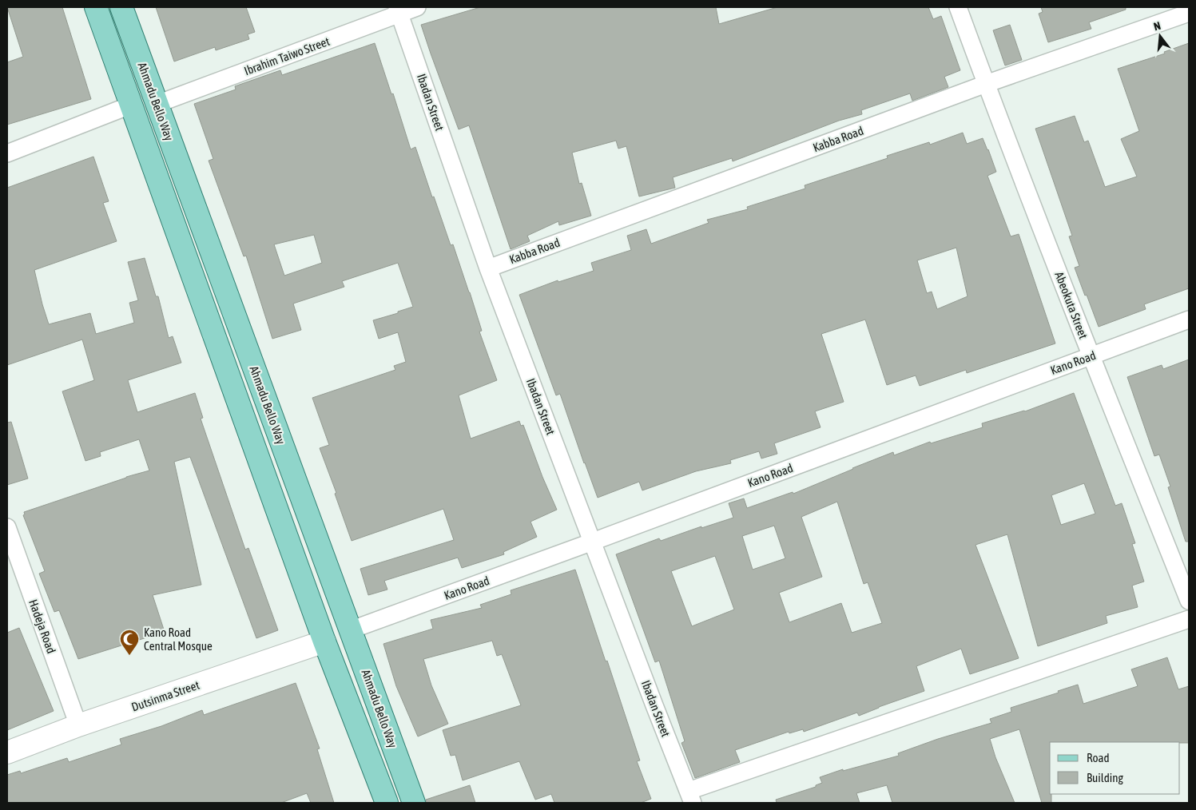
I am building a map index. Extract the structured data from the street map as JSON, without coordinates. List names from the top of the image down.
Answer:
{
  "streets": {
    "main road": ["Ahmadu Bello Way"],
    "street": [
      "Ibrahim Taiwo Street",
      "Ibadan Street",
      "Kabba Road",
      "Abeokuta Street",
      "Kano Road",
      "Hadeja Road",
      "Dutsinma Street"
    ]
  },
  "crossings": [
    ["Ibrahim Taiwo Street", "Ahmadu Bello Way"],
    ["Ibrahim Taiwo Street", "Ibadan Street"],
    ["Ahmadu Bello Way", "Kano Road"],
    ["Ahmadu Bello Way", "Dutsinma Street"],
    ["Ibadan Street", "Kabba Road"],
    ["Ibadan Street", "Kano Road"],
    ["Kabba Road", "Abeokuta Street"],
    ["Abeokuta Street", "Kano Road"],
    ["Hadeja Road", "Dutsinma Street"]
  ],
  "places": {
    "mosque": ["Kano Road Central Mosque"]
  },
  "legend": ["Road", "Building"],
  "north": "top"
}
